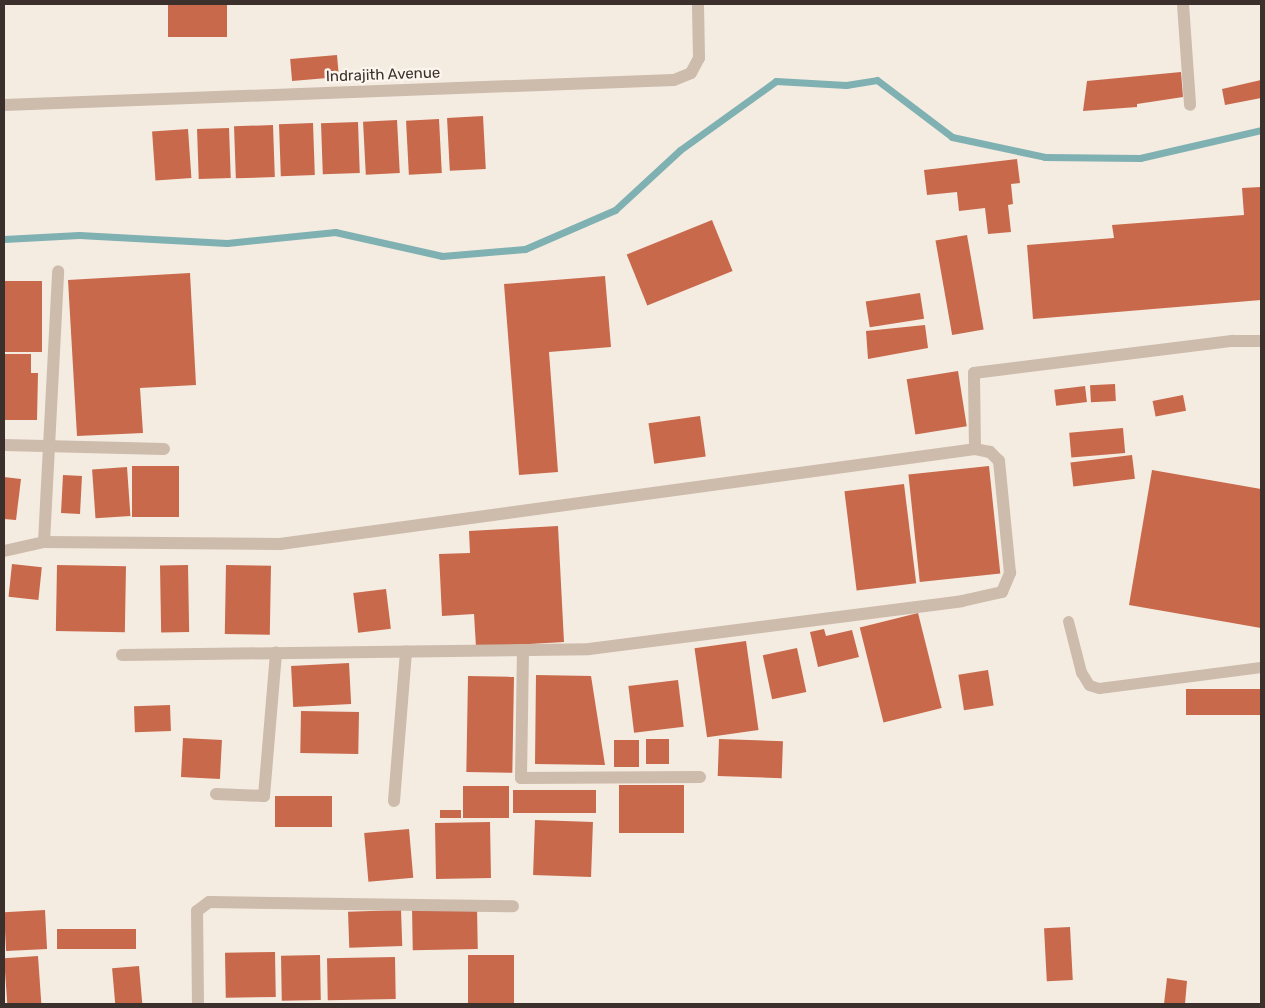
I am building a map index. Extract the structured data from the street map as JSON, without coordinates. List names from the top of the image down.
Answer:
{
  "streets": {
    "street": ["Indrajith Avenue"]
  }
}
